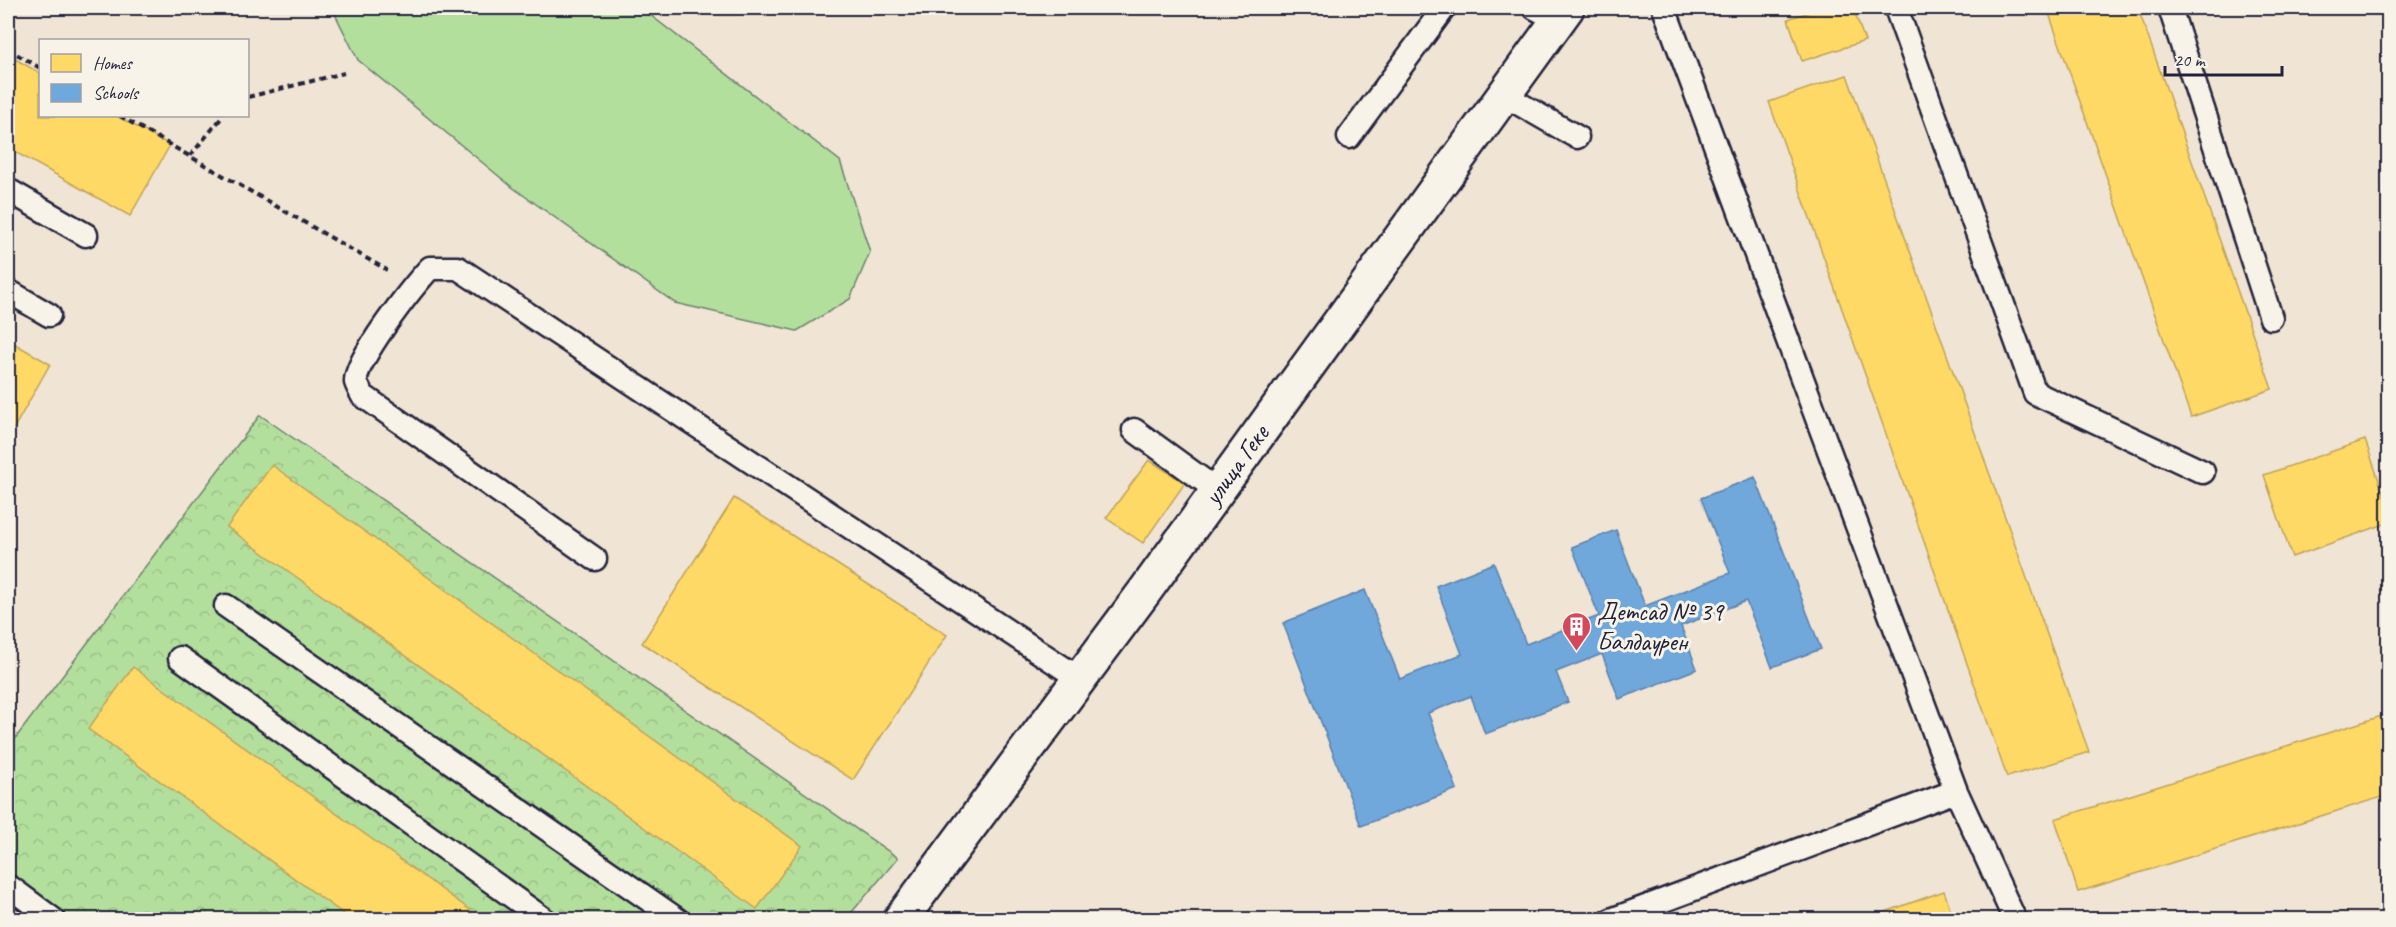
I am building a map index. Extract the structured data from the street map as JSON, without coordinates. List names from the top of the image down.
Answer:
{
  "streets": {
    "street": ["улица Геке"]
  },
  "places": {
    "building": ["Детсад № 39 Балдаурен"]
  },
  "legend": ["Homes", "Schools"],
  "scale_bar": "20 m"
}
